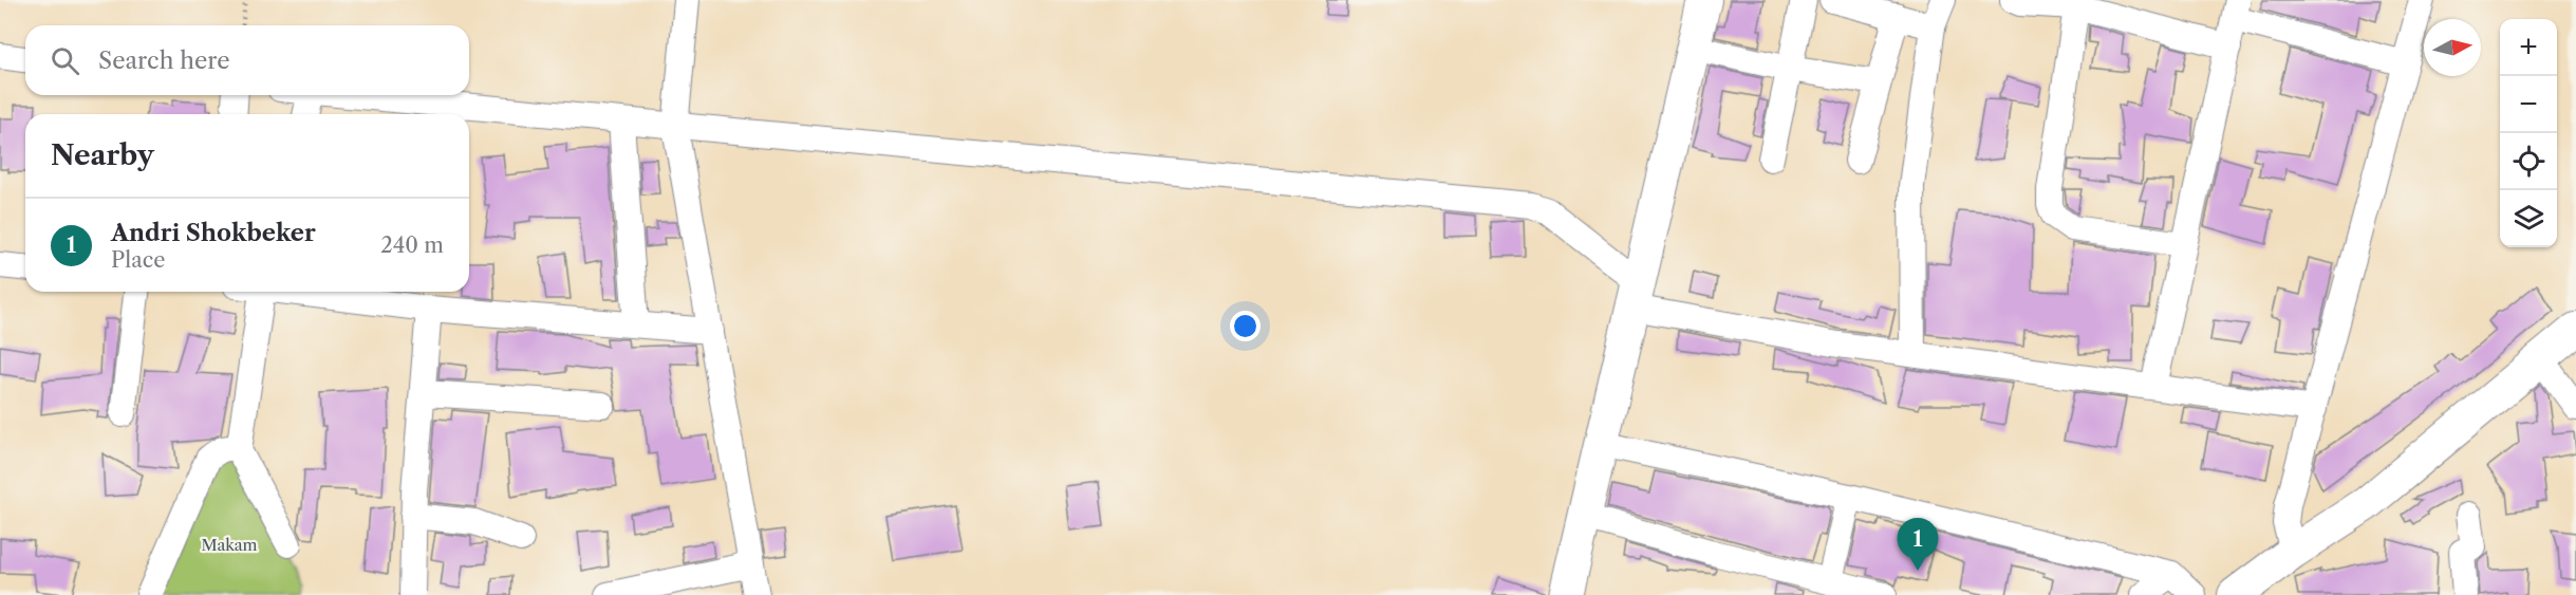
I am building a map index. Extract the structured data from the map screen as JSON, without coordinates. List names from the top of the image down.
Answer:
{
  "parks": ["Makam"],
  "north": "right",
  "page": {
    "map_buttons": ["+", "−"],
    "search": "Search here",
    "heading": "Nearby",
    "list": [
      {
        "mark": "1",
        "name": "Andri Shokbeker",
        "note": "Place",
        "value": "240 m"
      }
    ],
    "pins": "1"
  }
}
